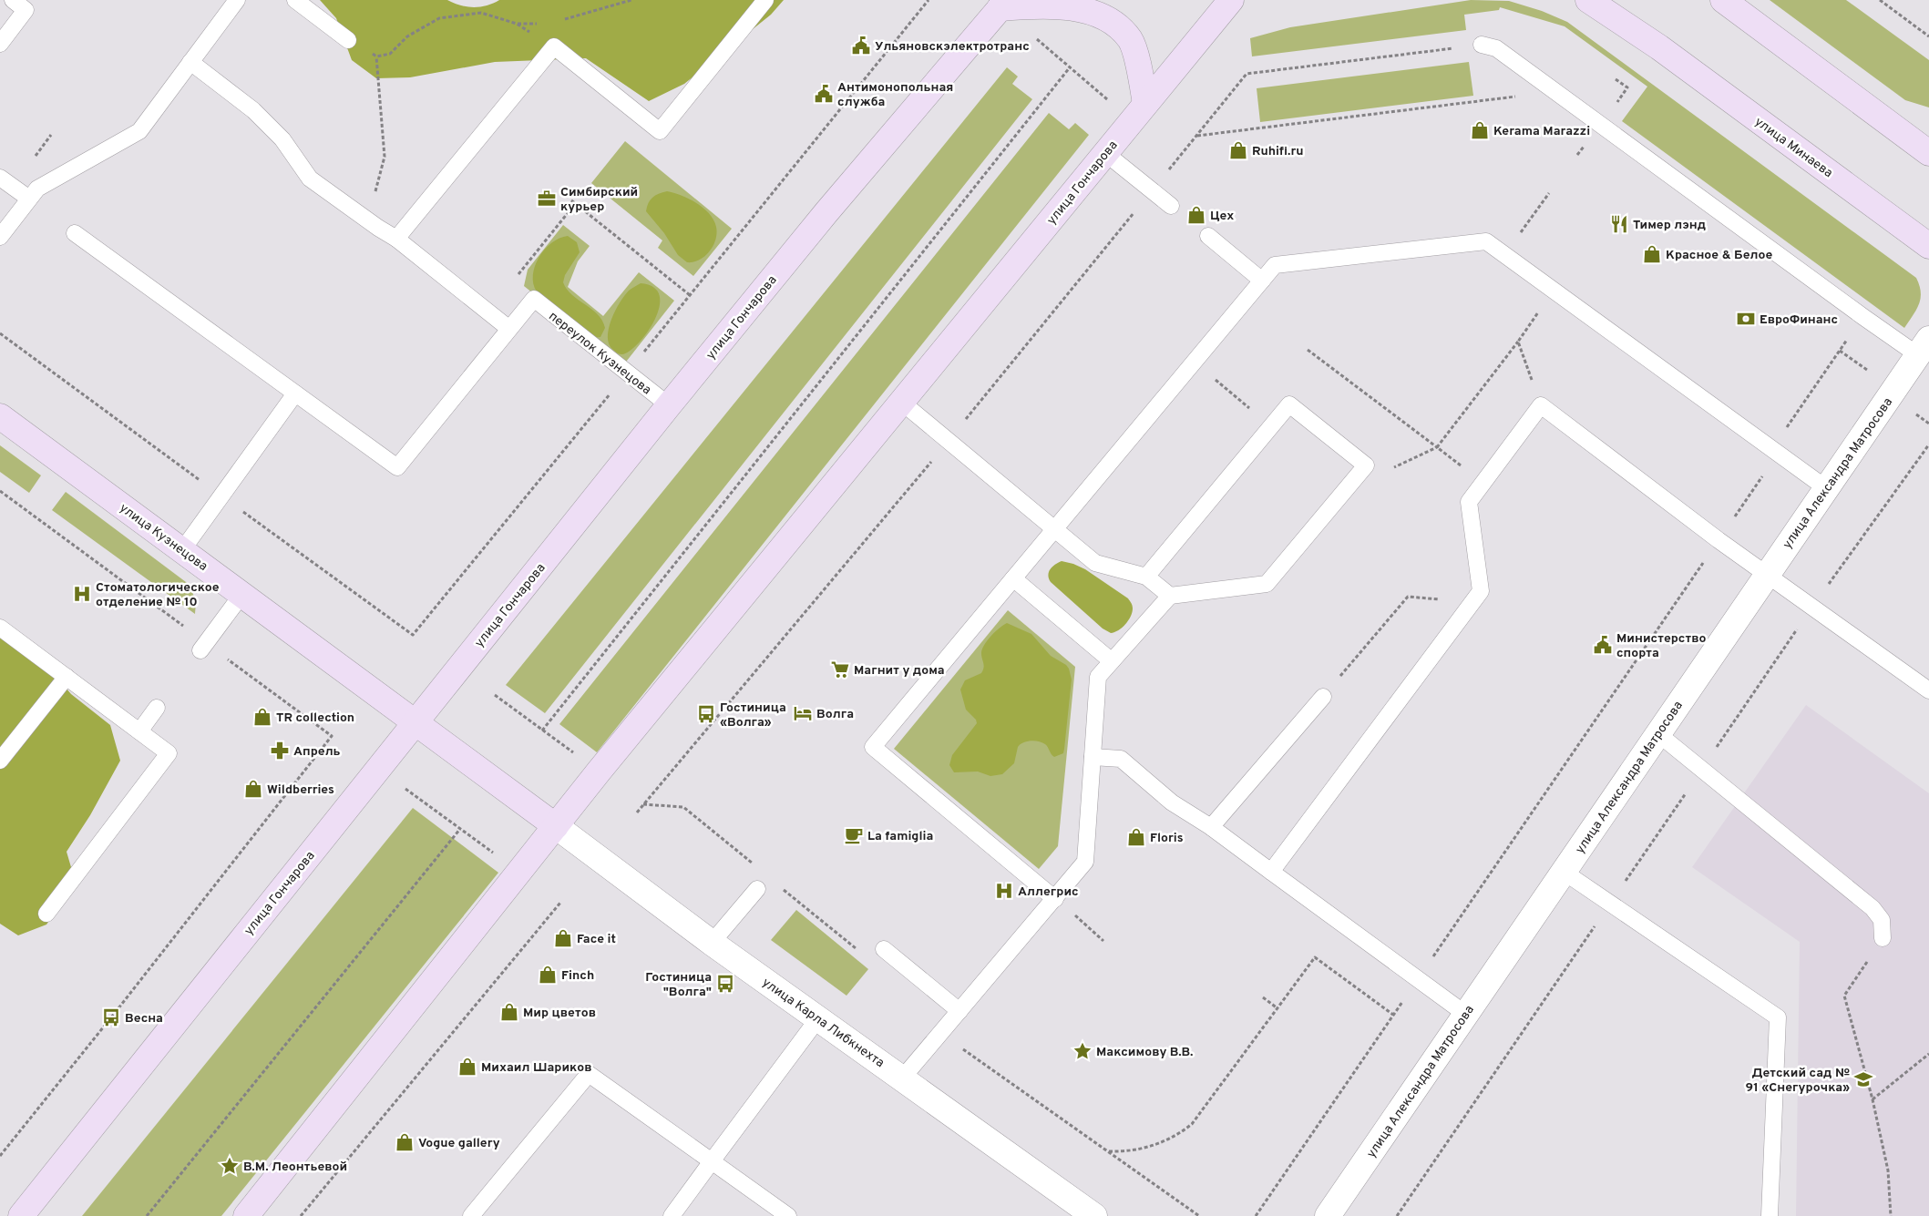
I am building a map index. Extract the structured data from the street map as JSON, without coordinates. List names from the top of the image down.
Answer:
{
  "streets": {
    "main road": ["улица Минаева", "улица Гончарова", "улица Кузнецова"],
    "street": ["улица Александра Матросова", "улица Карла Либкнехта"],
    "lane": ["переулок Кузнецова"]
  },
  "crossings": [
    ["улица Гончарова", "переулок Кузнецова"],
    ["улица Гончарова", "улица Кузнецова"],
    ["улица Гончарова", "улица Карла Либкнехта"],
    ["улица Кузнецова", "улица Карла Либкнехта"]
  ],
  "places": {
    "public building": ["Ульяновскэлектротранс", "Антимонопольная служба", "Министерство спорта"],
    "shop": [
      "Kerama Marazzi",
      "Ruhifi.ru",
      "Цех",
      "Красное & Белое",
      "TR collection",
      "Wildberries",
      "Floris",
      "Face it",
      "Finch",
      "Мир цветов",
      "Михаил Шариков",
      "Vogue gallery"
    ],
    "office": ["Симбирский курьер"],
    "restaurant": ["Тимер лэнд"],
    "bank": ["ЕвроФинанс"],
    "hospital": ["Стоматологическое отделение № 10", "Аллегрис"],
    "supermarket": ["Магнит у дома"],
    "hotel": ["Волга"],
    "bus stop": ["Гостиница «Волга»", "Гостиница \"Волга\"", "Весна"],
    "pharmacy": ["Апрель"],
    "cafe": ["La famiglia"],
    "place": ["Максимову В.В.", "В.М. Леонтьевой"],
    "school or university": ["Детский сад № 91 «Снегурочка»"]
  }
}
